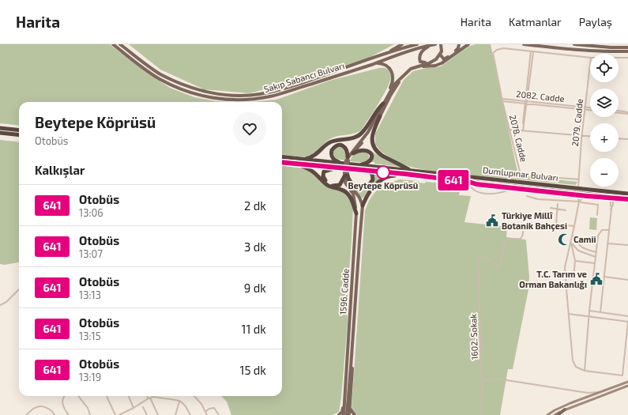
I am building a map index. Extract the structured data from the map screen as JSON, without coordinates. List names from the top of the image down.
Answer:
{
  "streets": {
    "highway": ["Dumlupınar Bulvarı"],
    "main road": ["Sakıp Sabancı Bulvarı", "1596. Cadde"],
    "street": [
      "2082. Cadde",
      "2079. Cadde",
      "2078. Cadde",
      "1602. Sokak"
    ]
  },
  "crossings": [
    ["2082. Cadde", "2079. Cadde"],
    ["2082. Cadde", "2078. Cadde"],
    ["2079. Cadde", "2078. Cadde"],
    ["2079. Cadde", "Dumlupınar Bulvarı"]
  ],
  "places": {
    "other": ["Beytepe Köprüsü"],
    "public building": ["Türkiye Millî Botanik Bahçesi", "T.C. Tarım ve Orman Bakanlığı"],
    "mosque": ["Camii"]
  },
  "lines": ["bus line 641"],
  "page": {
    "header": "Harita",
    "nav": ["Harita", "Katmanlar", "Paylaş"],
    "on_map": "641",
    "map_buttons": ["+", "−"],
    "heading": [
      ["Beytepe Köprüsü", "Otobüs"],
      "Kalkışlar"
    ],
    "list": [
      {
        "mark": "641",
        "name": "Otobüs",
        "note": "13:06",
        "value": "2 dk"
      },
      {
        "mark": "641",
        "name": "Otobüs",
        "note": "13:07",
        "value": "3 dk"
      },
      {
        "mark": "641",
        "name": "Otobüs",
        "note": "13:13",
        "value": "9 dk"
      },
      {
        "mark": "641",
        "name": "Otobüs",
        "note": "13:15",
        "value": "11 dk"
      },
      {
        "mark": "641",
        "name": "Otobüs",
        "note": "13:19",
        "value": "15 dk"
      }
    ]
  }
}
